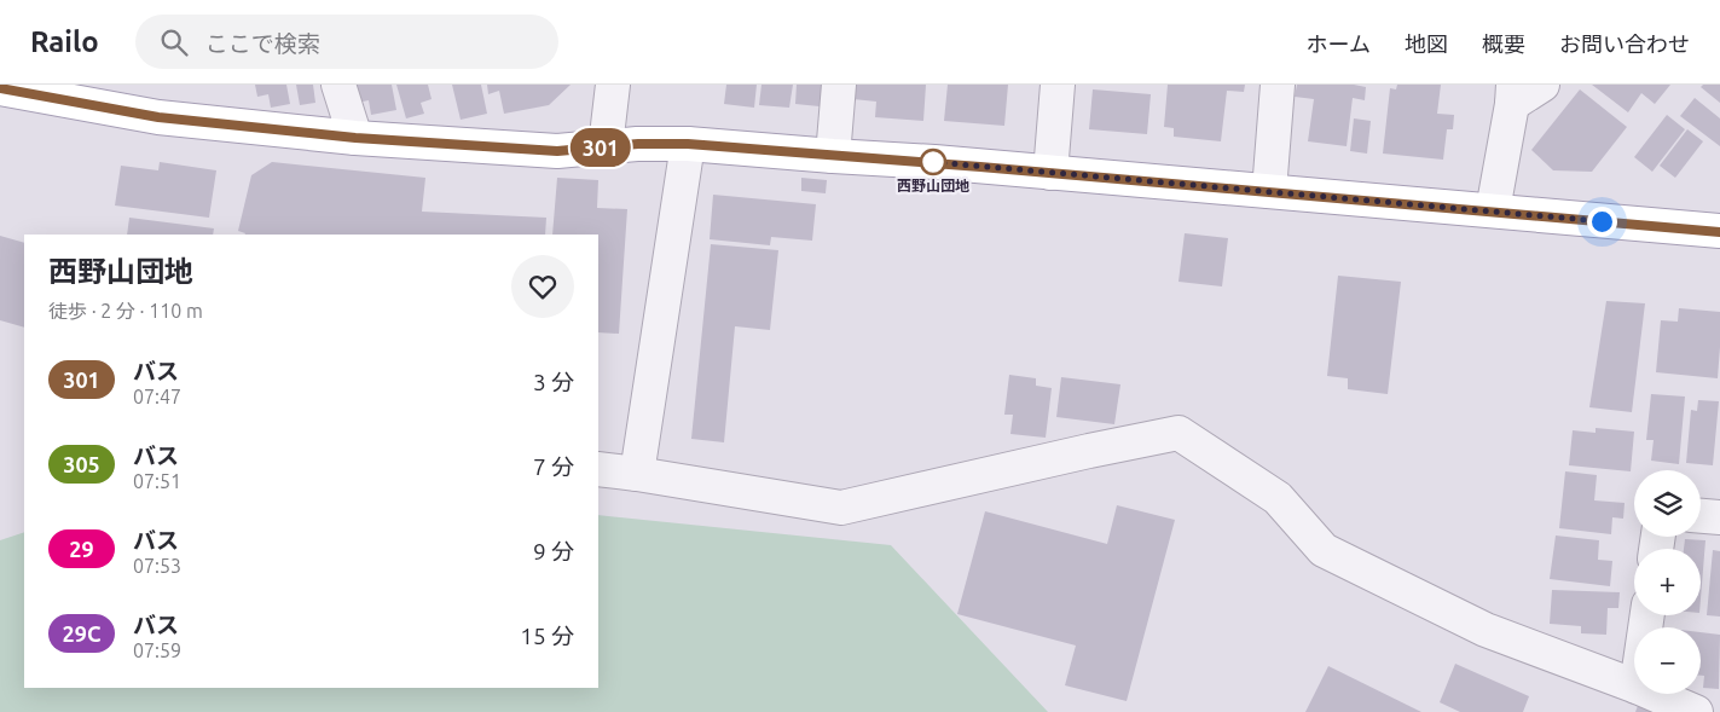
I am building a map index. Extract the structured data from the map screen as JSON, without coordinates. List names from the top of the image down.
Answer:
{
  "places": ["西野山団地"],
  "lines": ["bus line 301"],
  "page": {
    "header": "Railo",
    "search": "ここで検索",
    "nav": [
      "ホーム",
      "地図",
      "概要",
      "お問い合わせ"
    ],
    "on_map": "301",
    "heading": ["西野山団地", "徒歩 · 2 分 · 110 m"],
    "list": [
      {
        "mark": "301",
        "name": "バス",
        "note": "07:47",
        "value": "3 分"
      },
      {
        "mark": "305",
        "name": "バス",
        "note": "07:51",
        "value": "7 分"
      },
      {
        "mark": "29",
        "name": "バス",
        "note": "07:53",
        "value": "9 分"
      },
      {
        "mark": "29C",
        "name": "バス",
        "note": "07:59",
        "value": "15 分"
      }
    ],
    "map_buttons": ["+", "−"]
  }
}
